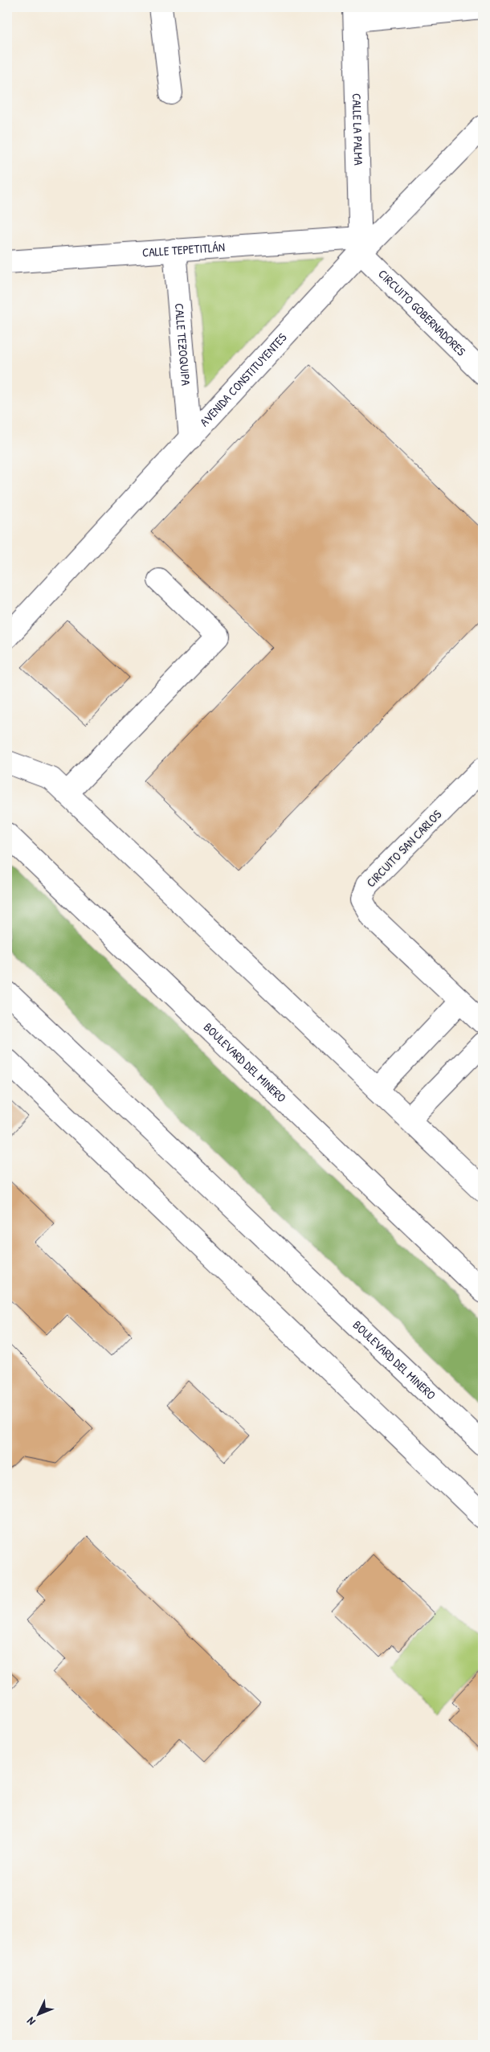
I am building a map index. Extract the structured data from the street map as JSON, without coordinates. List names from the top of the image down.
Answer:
{
  "streets": {
    "street": [
      "CALLE LA PALMA",
      "CALLE TEPETITLÁN",
      "CIRCUITO GOBERNADORES",
      "CALLE TEZOQUIPA",
      "AVENIDA CONSTITUYENTES",
      "CIRCUITO SAN CARLOS",
      "BOULEVARD DEL MINERO"
    ]
  },
  "crossings": [
    ["CALLE LA PALMA", "CALLE TEPETITLÁN"],
    ["CALLE LA PALMA", "CIRCUITO GOBERNADORES"],
    ["CALLE LA PALMA", "AVENIDA CONSTITUYENTES"],
    ["CALLE TEPETITLÁN", "CIRCUITO GOBERNADORES"],
    ["CALLE TEPETITLÁN", "CALLE TEZOQUIPA"],
    ["CALLE TEPETITLÁN", "AVENIDA CONSTITUYENTES"],
    ["CIRCUITO GOBERNADORES", "AVENIDA CONSTITUYENTES"],
    ["CALLE TEZOQUIPA", "AVENIDA CONSTITUYENTES"]
  ],
  "north": "bottom left"
}
